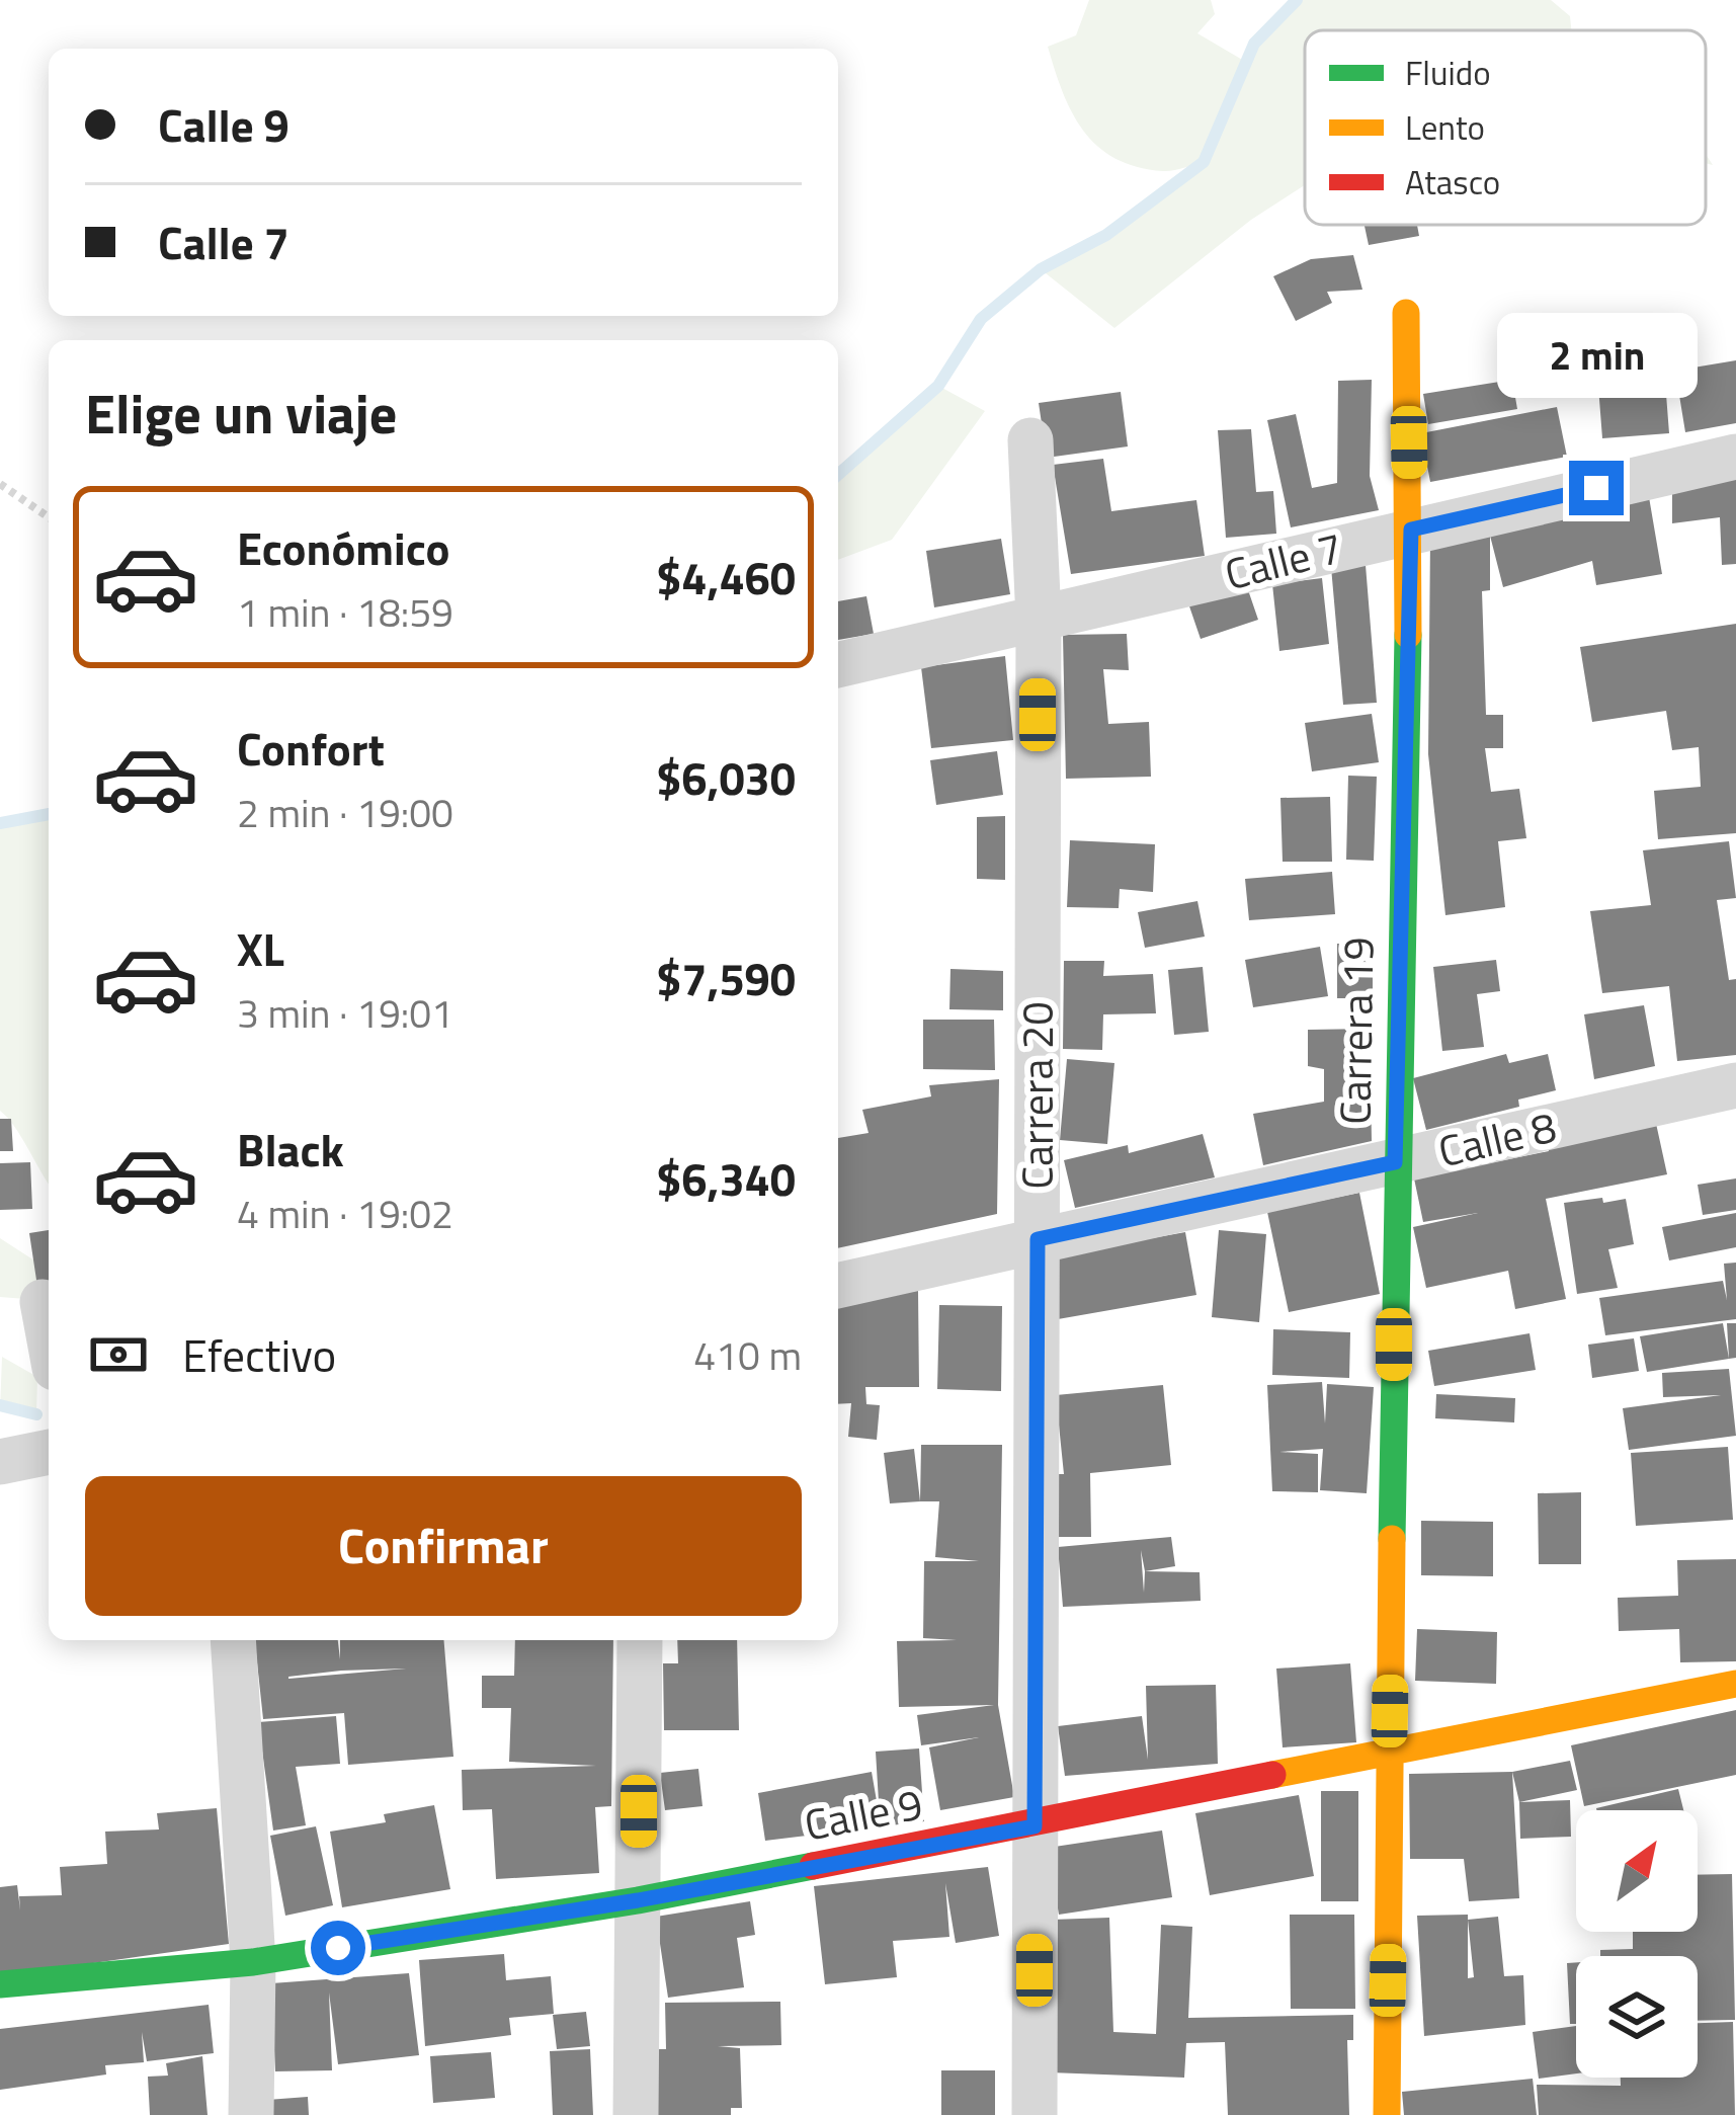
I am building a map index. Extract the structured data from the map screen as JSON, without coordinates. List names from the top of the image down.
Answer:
{
  "streets": {
    "street": [
      "Calle 7",
      "Carrera 19",
      "Carrera 20",
      "Calle 8",
      "Calle 9"
    ]
  },
  "crossings": [
    ["Calle 7", "Carrera 19"],
    ["Calle 7", "Carrera 20"],
    ["Carrera 19", "Calle 8"],
    ["Carrera 19", "Calle 9"],
    ["Carrera 20", "Calle 8"],
    ["Carrera 20", "Calle 9"]
  ],
  "legend": ["Fluido", "Lento", "Atasco"],
  "north": "top right",
  "page": {
    "banner": ["Calle 9", "Calle 7"],
    "bubble": "2 min",
    "heading": "Elige un viaje",
    "list": [
      {
        "name": "Económico",
        "note": "1 min · 18:59",
        "value": "$4,460"
      },
      {
        "name": "Confort",
        "note": "2 min · 19:00",
        "value": "$6,030"
      },
      {
        "name": "XL",
        "note": "3 min · 19:01",
        "value": "$7,590"
      },
      {
        "name": "Black",
        "note": "4 min · 19:02",
        "value": "$6,340"
      }
    ],
    "pay": ["Efectivo", "410 m"],
    "buttons": "Confirmar"
  }
}
